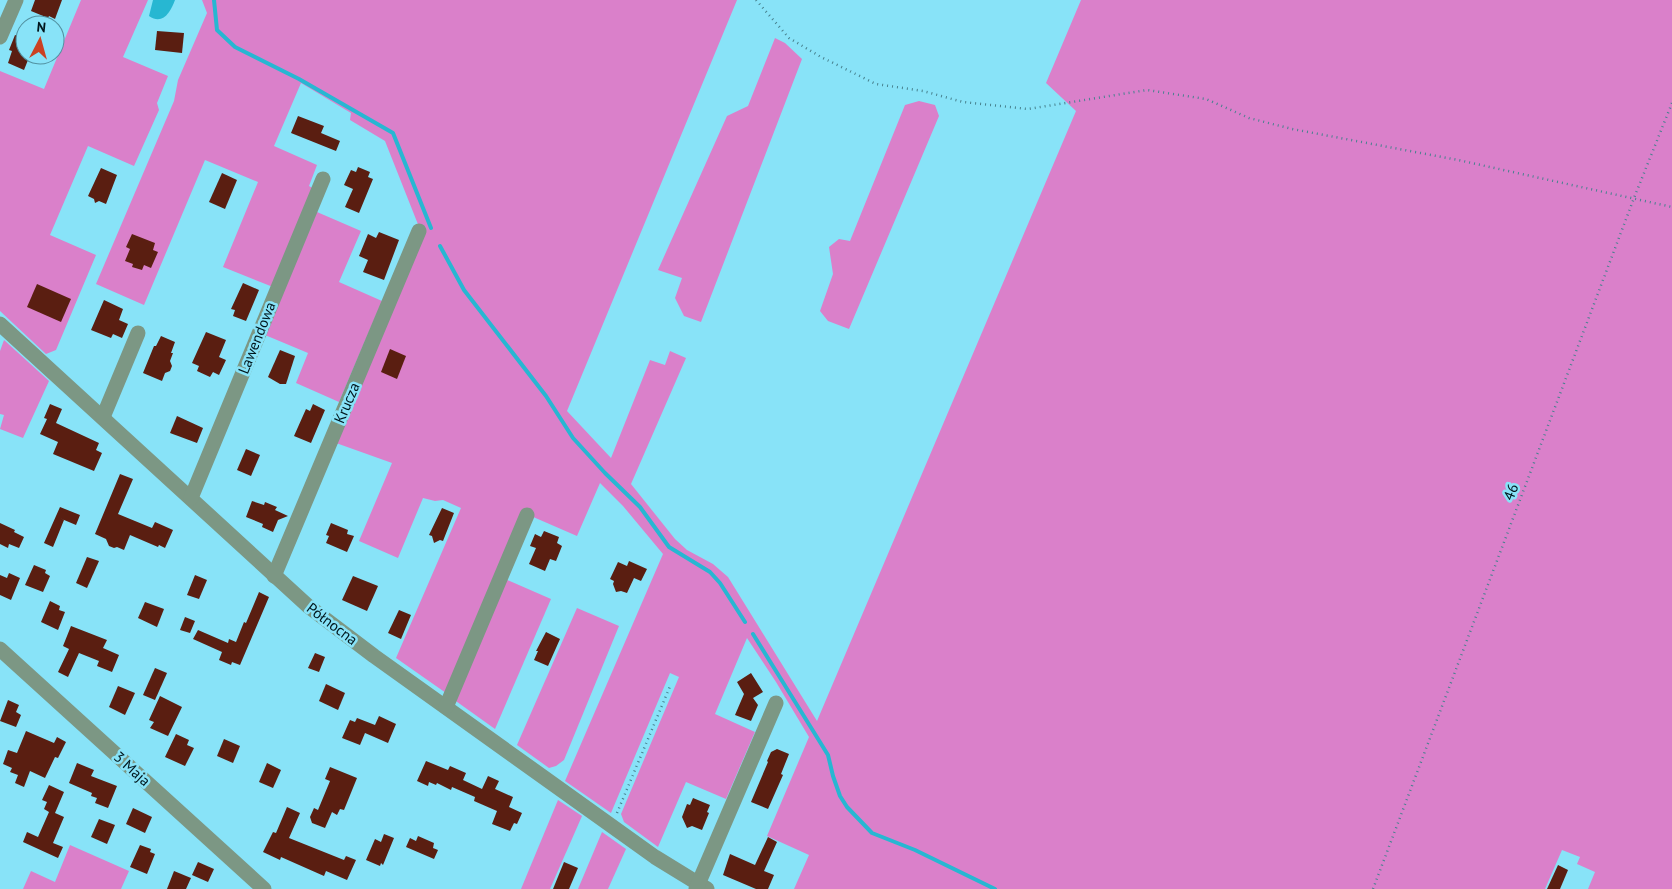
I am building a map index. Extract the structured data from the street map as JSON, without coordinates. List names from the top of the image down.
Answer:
{
  "streets": {
    "street": [
      "Lawendowa",
      "Krucza",
      "Północna",
      "3 Maja"
    ],
    "path": ["46"]
  },
  "crossings": [
    ["Lawendowa", "Północna"],
    ["Krucza", "Północna"]
  ],
  "north": "top"
}
